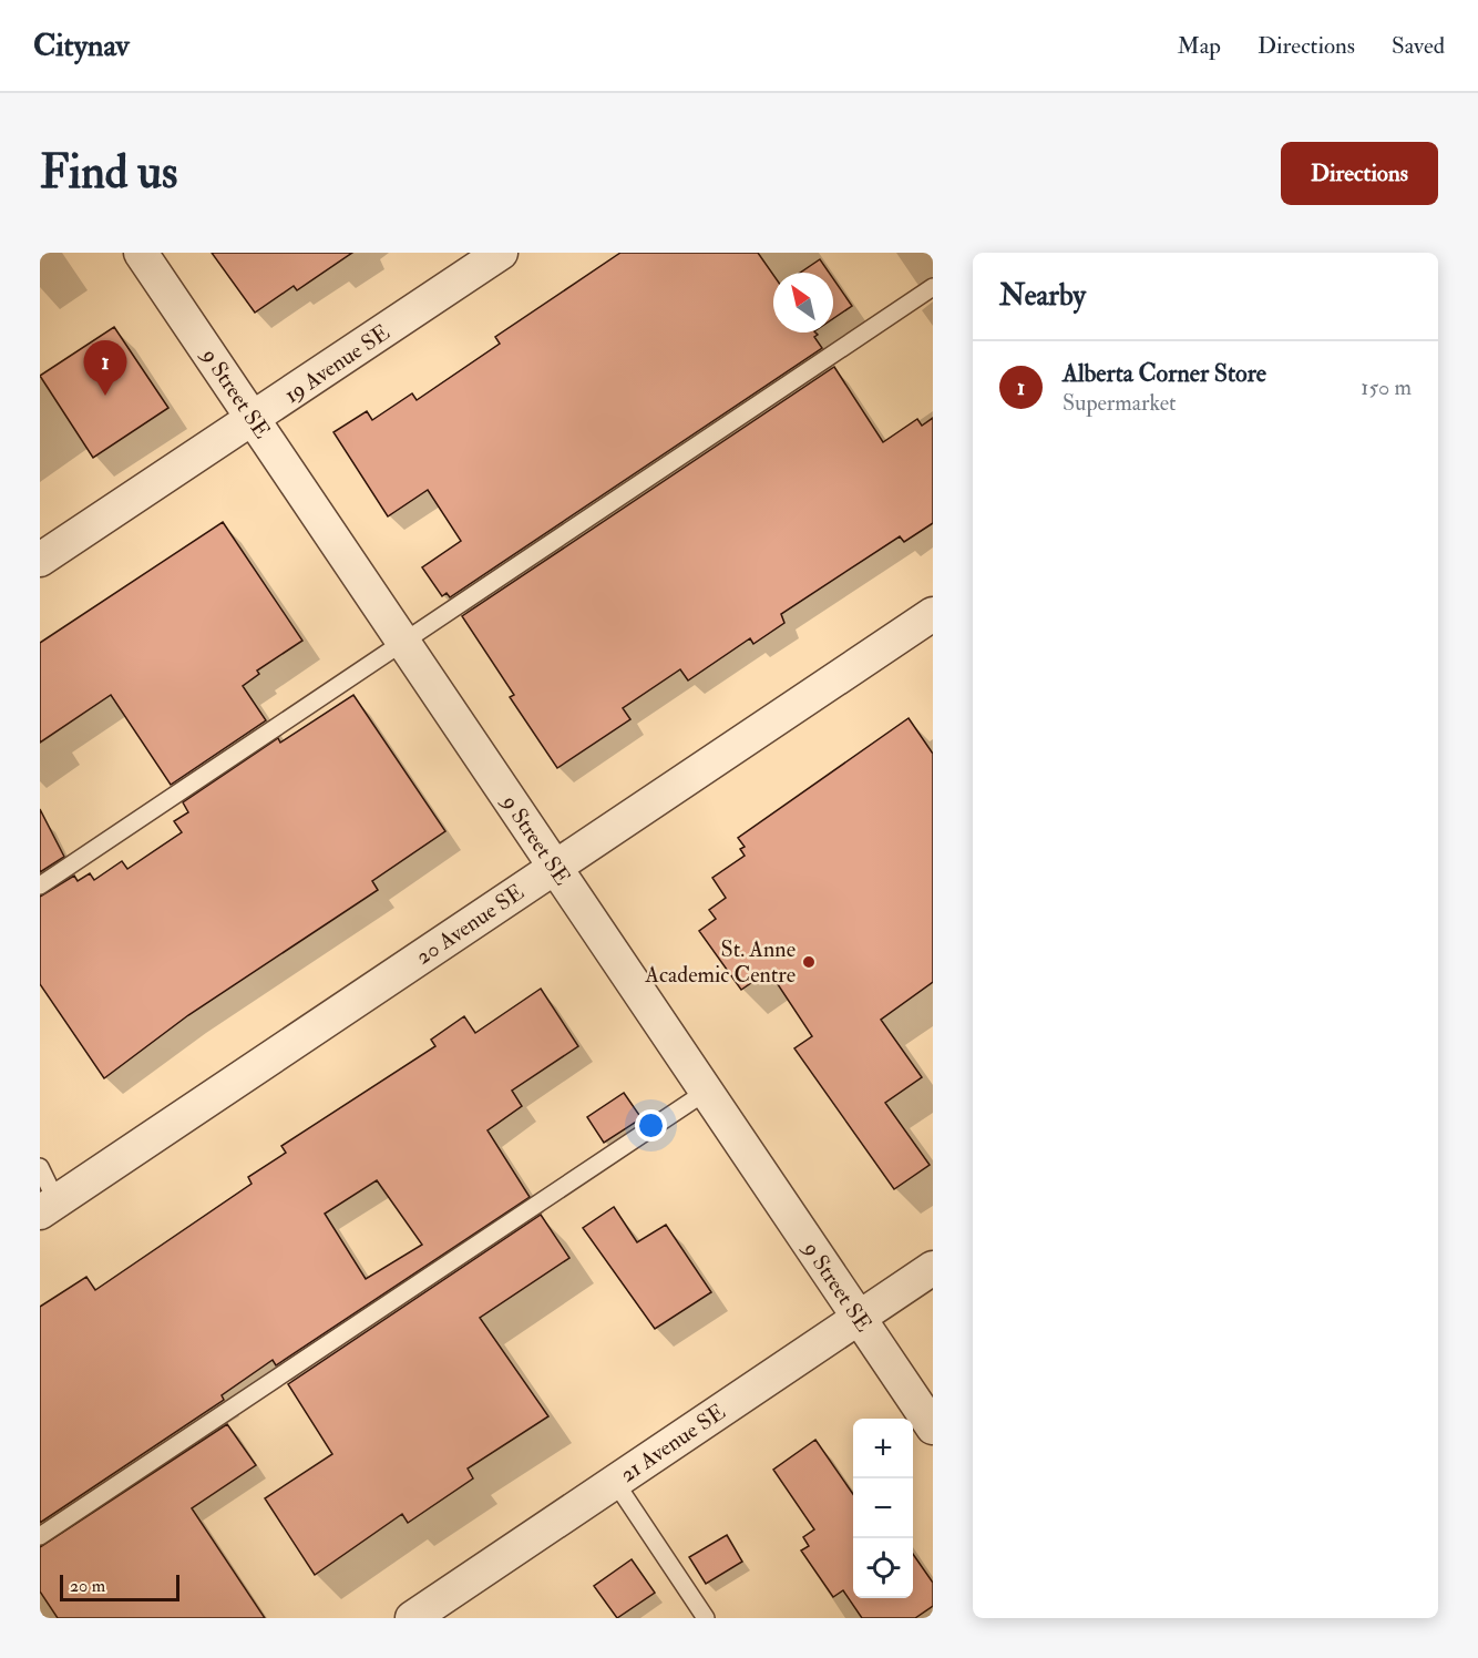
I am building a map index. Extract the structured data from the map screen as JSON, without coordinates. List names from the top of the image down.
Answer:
{
  "streets": {
    "street": [
      "19 Avenue SE",
      "9 Street SE",
      "20 Avenue SE",
      "21 Avenue SE"
    ]
  },
  "crossings": [
    ["19 Avenue SE", "9 Street SE"],
    ["9 Street SE", "20 Avenue SE"],
    ["9 Street SE", "21 Avenue SE"]
  ],
  "places": ["St. Anne Academic Centre"],
  "scale_bar": "20 m",
  "north": "top left",
  "page": {
    "header": "Citynav",
    "nav": ["Map", "Directions", "Saved"],
    "buttons": "Directions",
    "title": "Find us",
    "heading": "Nearby",
    "list": [
      {
        "mark": "1",
        "name": "Alberta Corner Store",
        "note": "Supermarket",
        "value": "150 m"
      }
    ],
    "pins": "1",
    "map_buttons": ["+", "−"],
    "scale": "20 m"
  }
}
